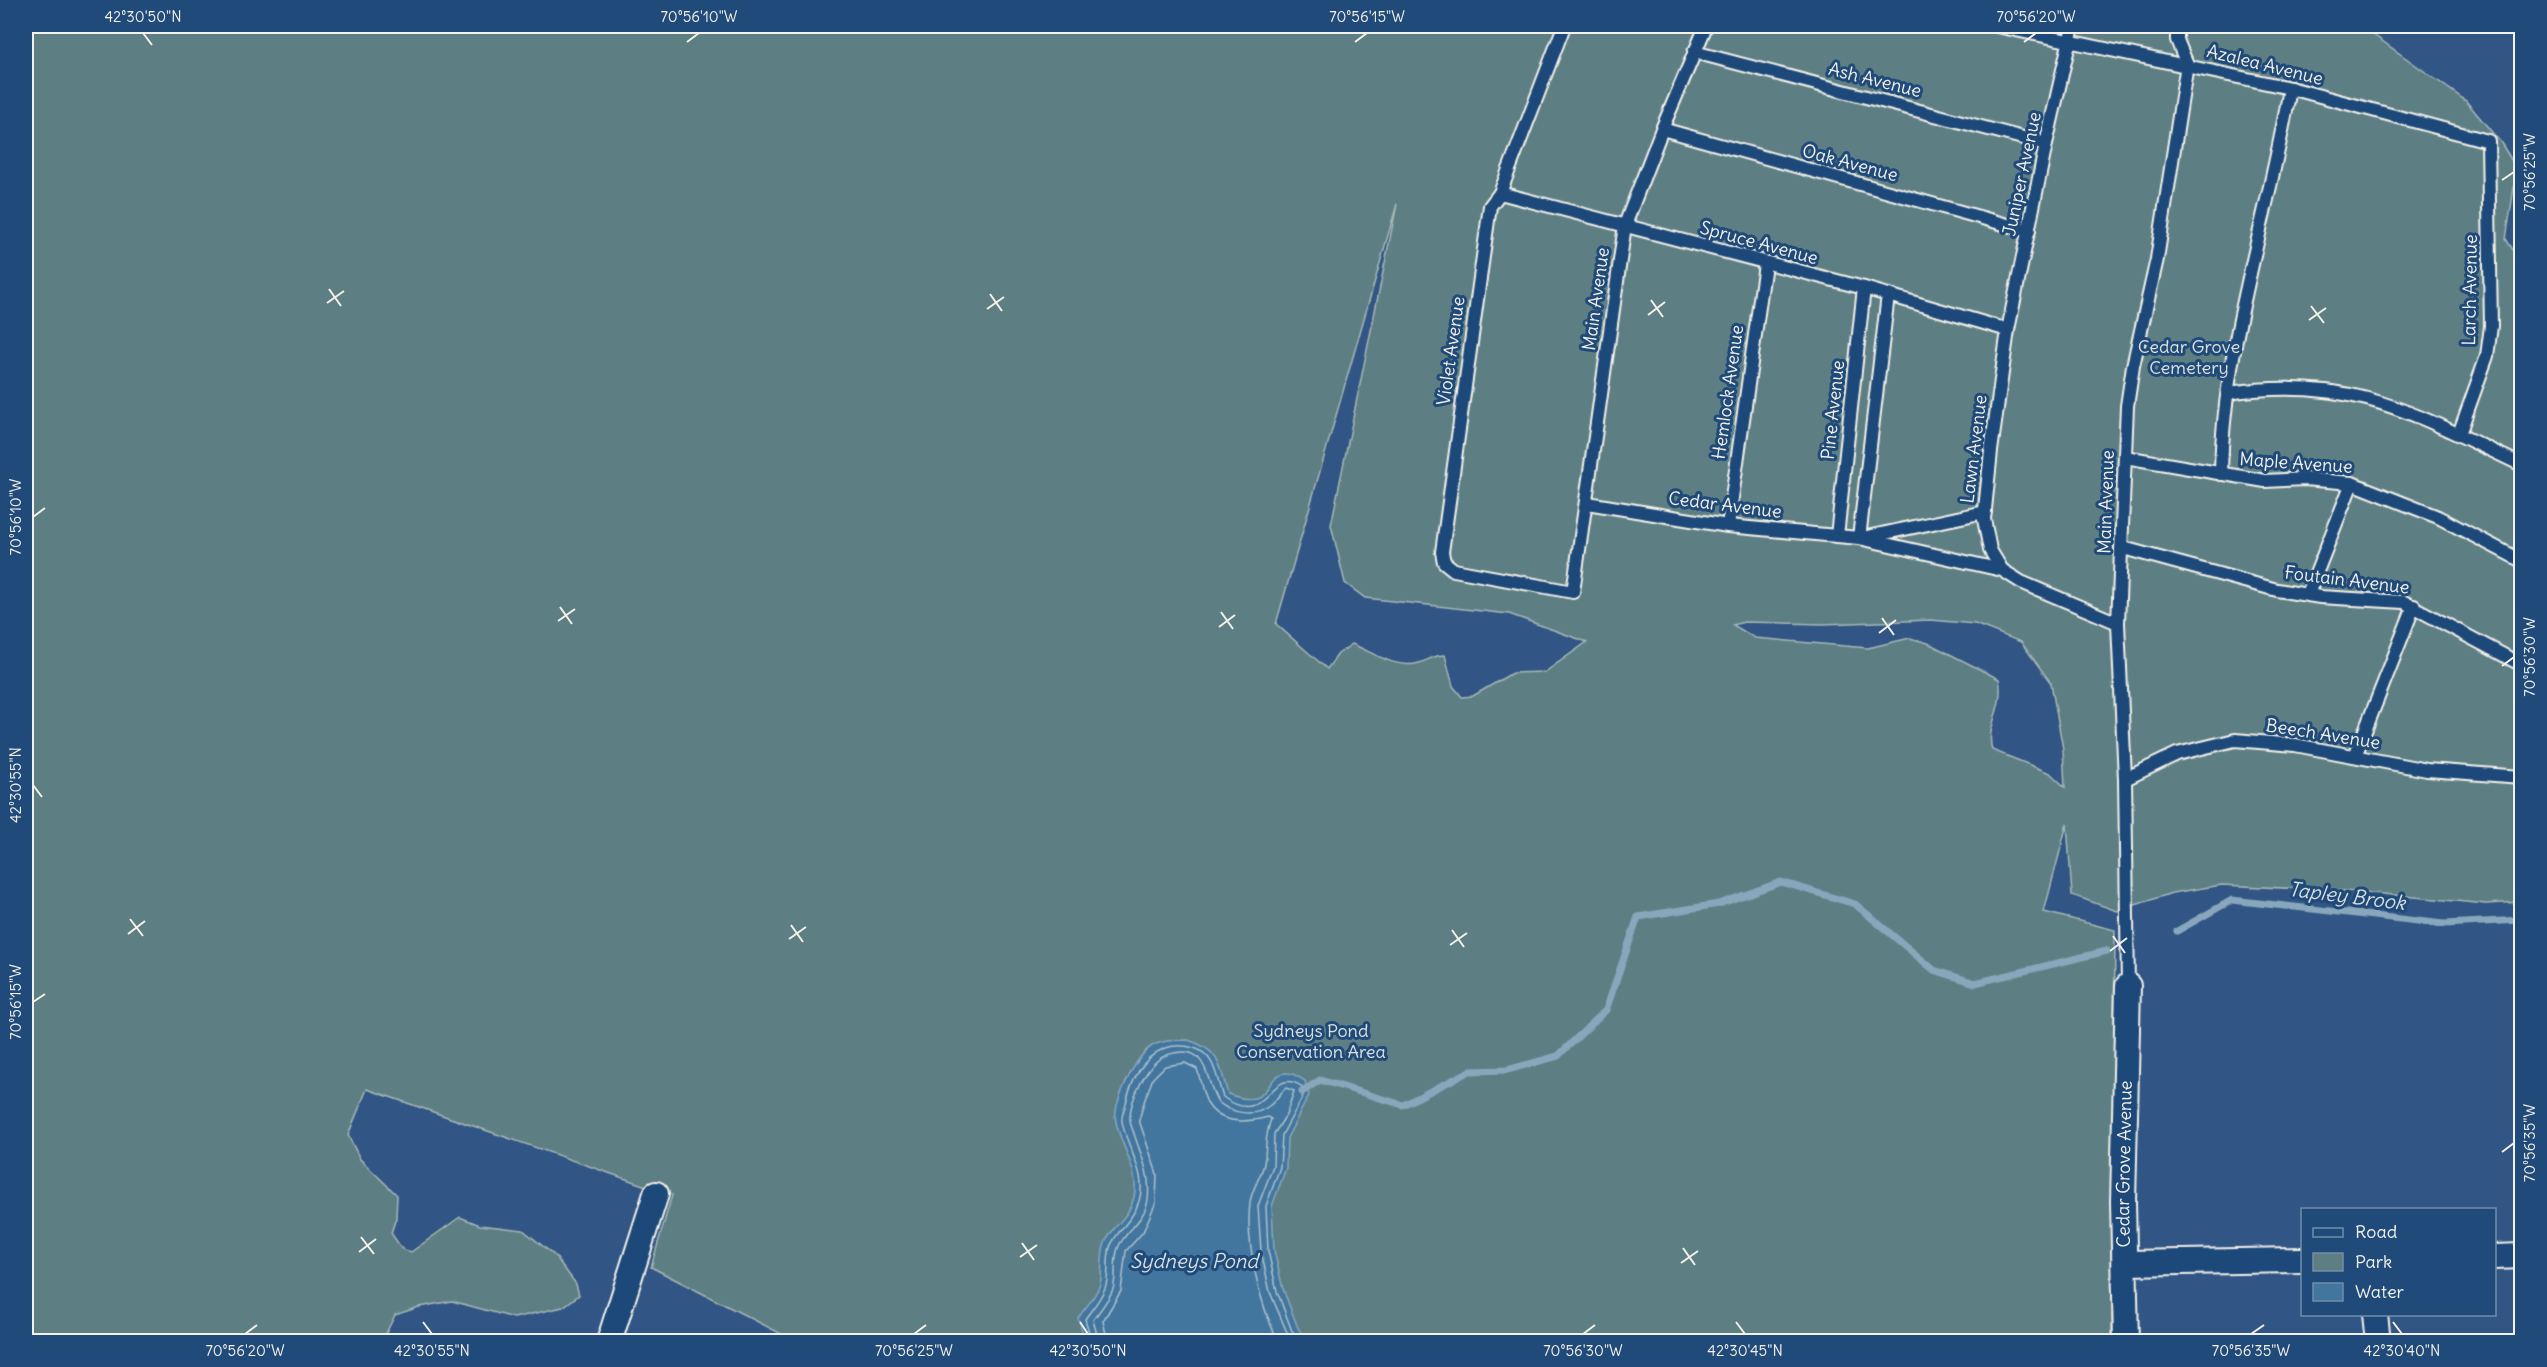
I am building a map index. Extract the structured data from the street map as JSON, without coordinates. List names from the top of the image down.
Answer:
{
  "streets": {
    "street": ["Cedar Grove Avenue"],
    "lane": [
      "Azalea Avenue",
      "Ash Avenue",
      "Oak Avenue",
      "Juniper Avenue",
      "Spruce Avenue",
      "Larch Avenue",
      "Main Avenue",
      "Violet Avenue",
      "Hemlock Avenue",
      "Pine Avenue",
      "Lawn Avenue",
      "Maple Avenue",
      "Cedar Avenue",
      "Foutain Avenue",
      "Beech Avenue"
    ]
  },
  "crossings": [
    ["Azalea Avenue", "Juniper Avenue"],
    ["Azalea Avenue", "Larch Avenue"],
    ["Azalea Avenue", "Main Avenue"],
    ["Ash Avenue", "Juniper Avenue"],
    ["Ash Avenue", "Main Avenue"],
    ["Oak Avenue", "Juniper Avenue"],
    ["Oak Avenue", "Main Avenue"],
    ["Juniper Avenue", "Spruce Avenue"],
    ["Juniper Avenue", "Lawn Avenue"],
    ["Spruce Avenue", "Main Avenue"],
    ["Spruce Avenue", "Violet Avenue"],
    ["Spruce Avenue", "Hemlock Avenue"],
    ["Spruce Avenue", "Pine Avenue"],
    ["Spruce Avenue", "Lawn Avenue"],
    ["Main Avenue", "Violet Avenue"],
    ["Main Avenue", "Maple Avenue"],
    ["Main Avenue", "Cedar Avenue"],
    ["Main Avenue", "Foutain Avenue"],
    ["Main Avenue", "Beech Avenue"],
    ["Main Avenue", "Cedar Grove Avenue"],
    ["Hemlock Avenue", "Cedar Avenue"],
    ["Pine Avenue", "Cedar Avenue"],
    ["Lawn Avenue", "Cedar Avenue"]
  ],
  "water": ["Tapley Brook", "Sydneys Pond"],
  "parks": ["Cedar Grove Cemetery", "Sydneys Pond Conservation Area"],
  "legend": ["Road", "Park", "Water"],
  "coordinates": [
    "42°30'50\"N",
    "70°56'10\"W",
    "70°56'15\"W",
    "70°56'20\"W",
    "70°56'25\"W",
    "70°56'30\"W",
    "42°30'55\"N",
    "70°56'35\"W",
    "42°30'45\"N",
    "42°30'40\"N"
  ]
}
